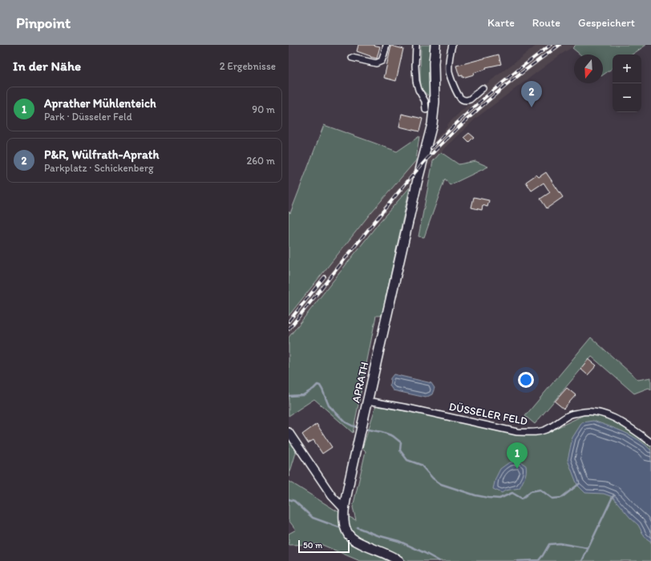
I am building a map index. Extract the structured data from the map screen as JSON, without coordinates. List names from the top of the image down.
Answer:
{
  "streets": {
    "main road": ["APRATH"],
    "street": ["DÜSSELER FELD"]
  },
  "crossings": [
    ["APRATH", "DÜSSELER FELD"]
  ],
  "scale_bar": "50 m",
  "north": "bottom",
  "page": {
    "header": "Pinpoint",
    "nav": ["Karte", "Route", "Gespeichert"],
    "heading": ["In der Nähe", "2 Ergebnisse"],
    "map_buttons": ["+", "−"],
    "pins": ["2", "1"],
    "list": [
      {
        "mark": "1",
        "name": "Aprather Mühlenteich",
        "note": "Park · Düsseler Feld",
        "value": "90 m"
      },
      {
        "mark": "2",
        "name": "P&R, Wülfrath-Aprath",
        "note": "Parkplatz · Schickenberg",
        "value": "260 m"
      }
    ],
    "scale": "50 m"
  }
}
